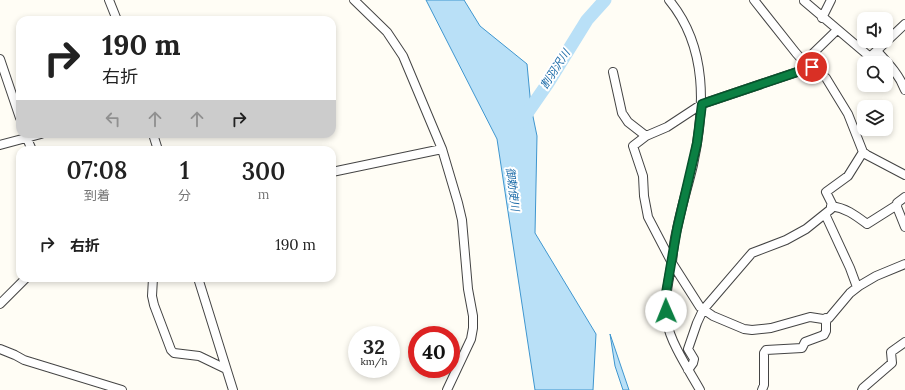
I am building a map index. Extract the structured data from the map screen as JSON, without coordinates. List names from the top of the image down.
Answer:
{
  "water": ["割羽沢川", "御勅使川"],
  "page": {
    "turn": ["190 m", "右折"],
    "eta": [
      "07:08",
      "到着",
      "1",
      "分",
      "300",
      "m"
    ],
    "list": [
      {
        "name": "右折",
        "value": "190 m"
      }
    ],
    "speed": "32 km/h",
    "limit": "40"
  }
}
